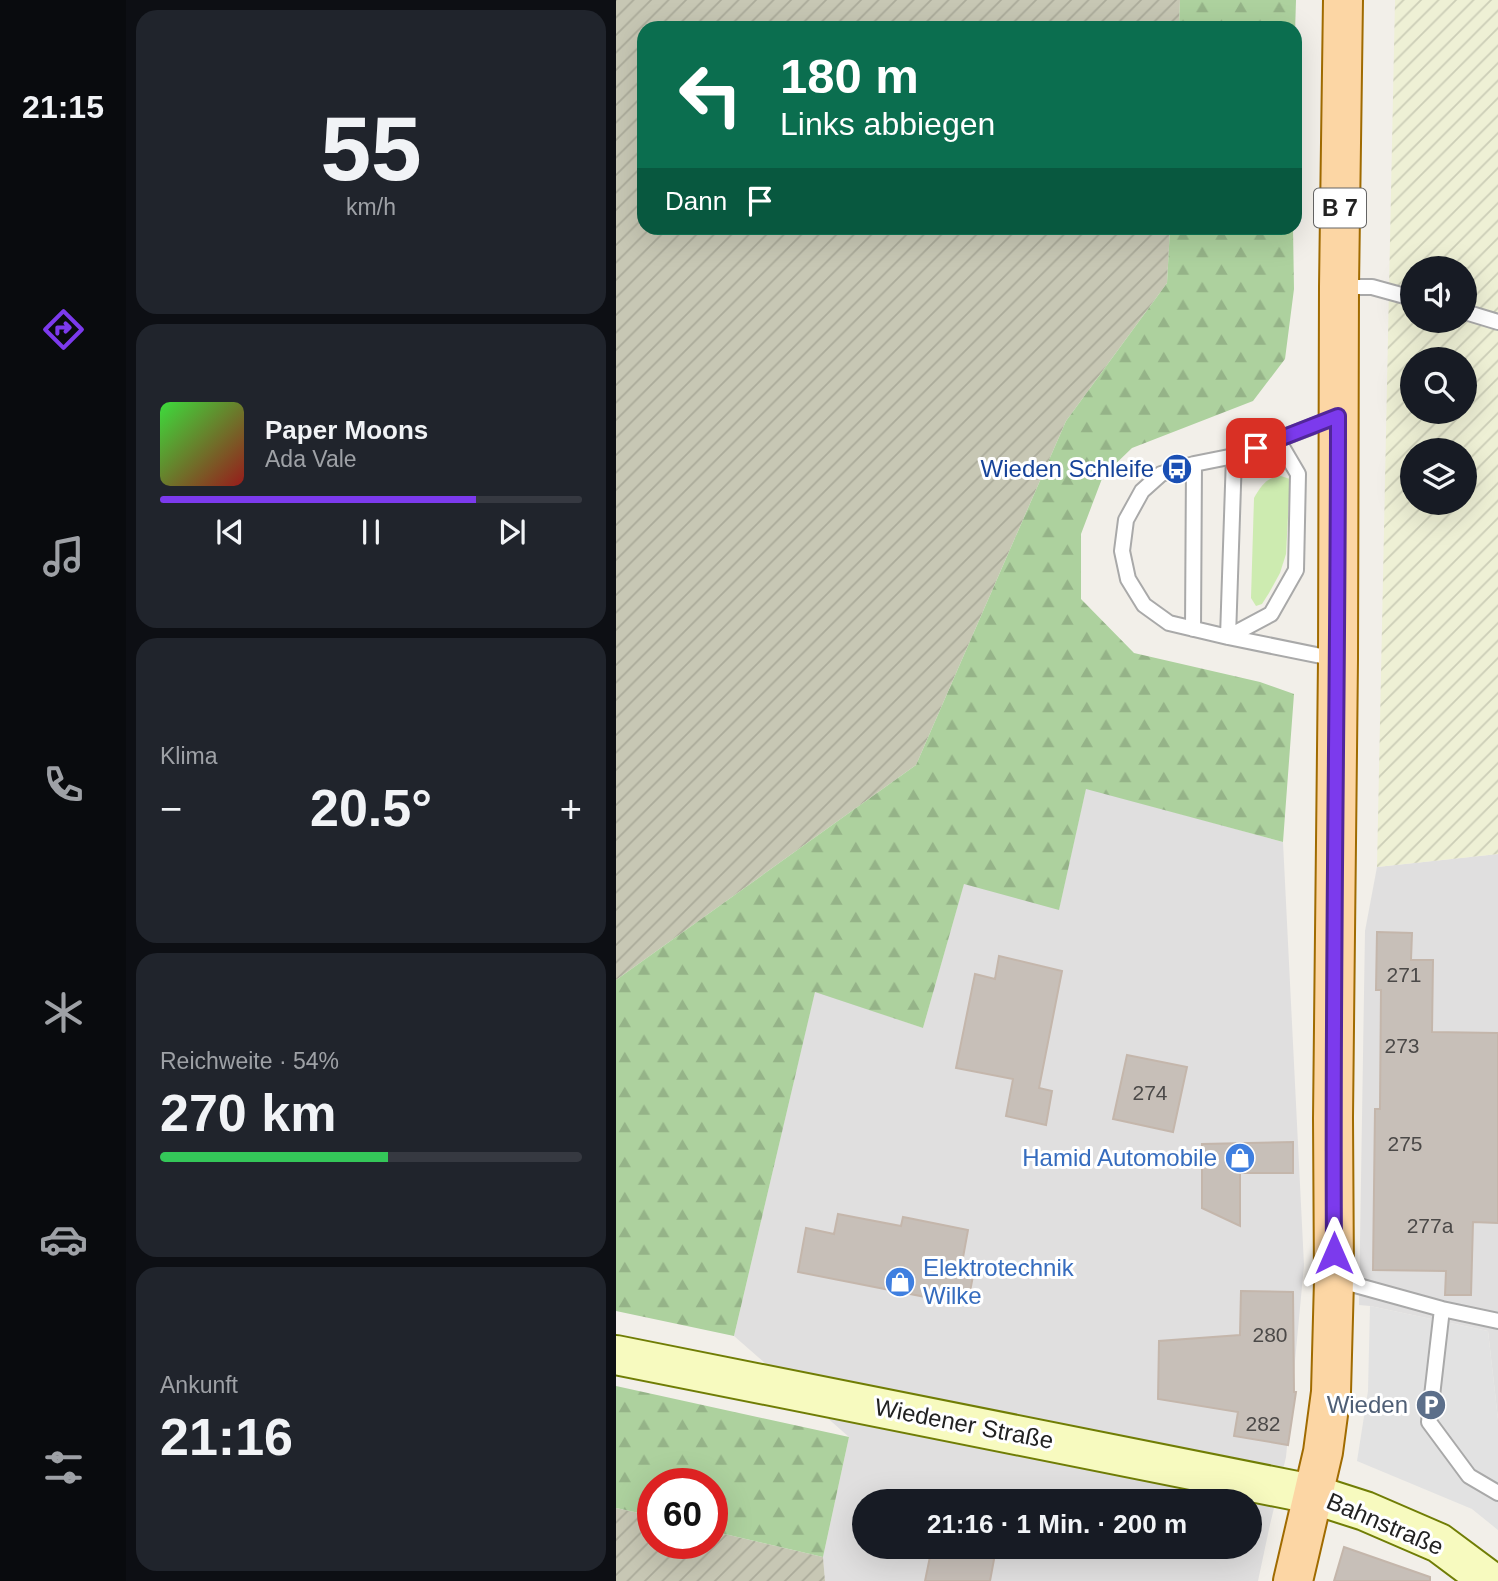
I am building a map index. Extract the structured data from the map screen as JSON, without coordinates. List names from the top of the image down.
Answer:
{
  "streets": {
    "main road": ["B 7", "Wiedener Straße", "Bahnstraße"]
  },
  "crossings": [
    ["B 7", "Wiedener Straße"],
    ["B 7", "Bahnstraße"],
    ["Wiedener Straße", "Bahnstraße"]
  ],
  "places": {
    "bus stop": ["Wieden Schleife"],
    "shop": ["Hamid Automobile", "Elektrotechnik Wilke"],
    "parking": ["Wieden"]
  },
  "house_numbers": [
    "271",
    "273",
    "274",
    "275",
    "277a",
    "280",
    "282"
  ],
  "page": {
    "tabs": "21:15",
    "tile": [
      ["55", "km/h"],
      "Klima",
      ["Reichweite · 54%", "270 km"],
      ["Ankunft", "21:16"]
    ],
    "turn": ["180 m", "Links abbiegen"],
    "then": "Dann",
    "song": ["Paper Moons", "Ada Vale"],
    "heat": ["−", "20.5°", "+"],
    "limit": "60",
    "trip": "21:16 · 1 Min. · 200 m"
  }
}
